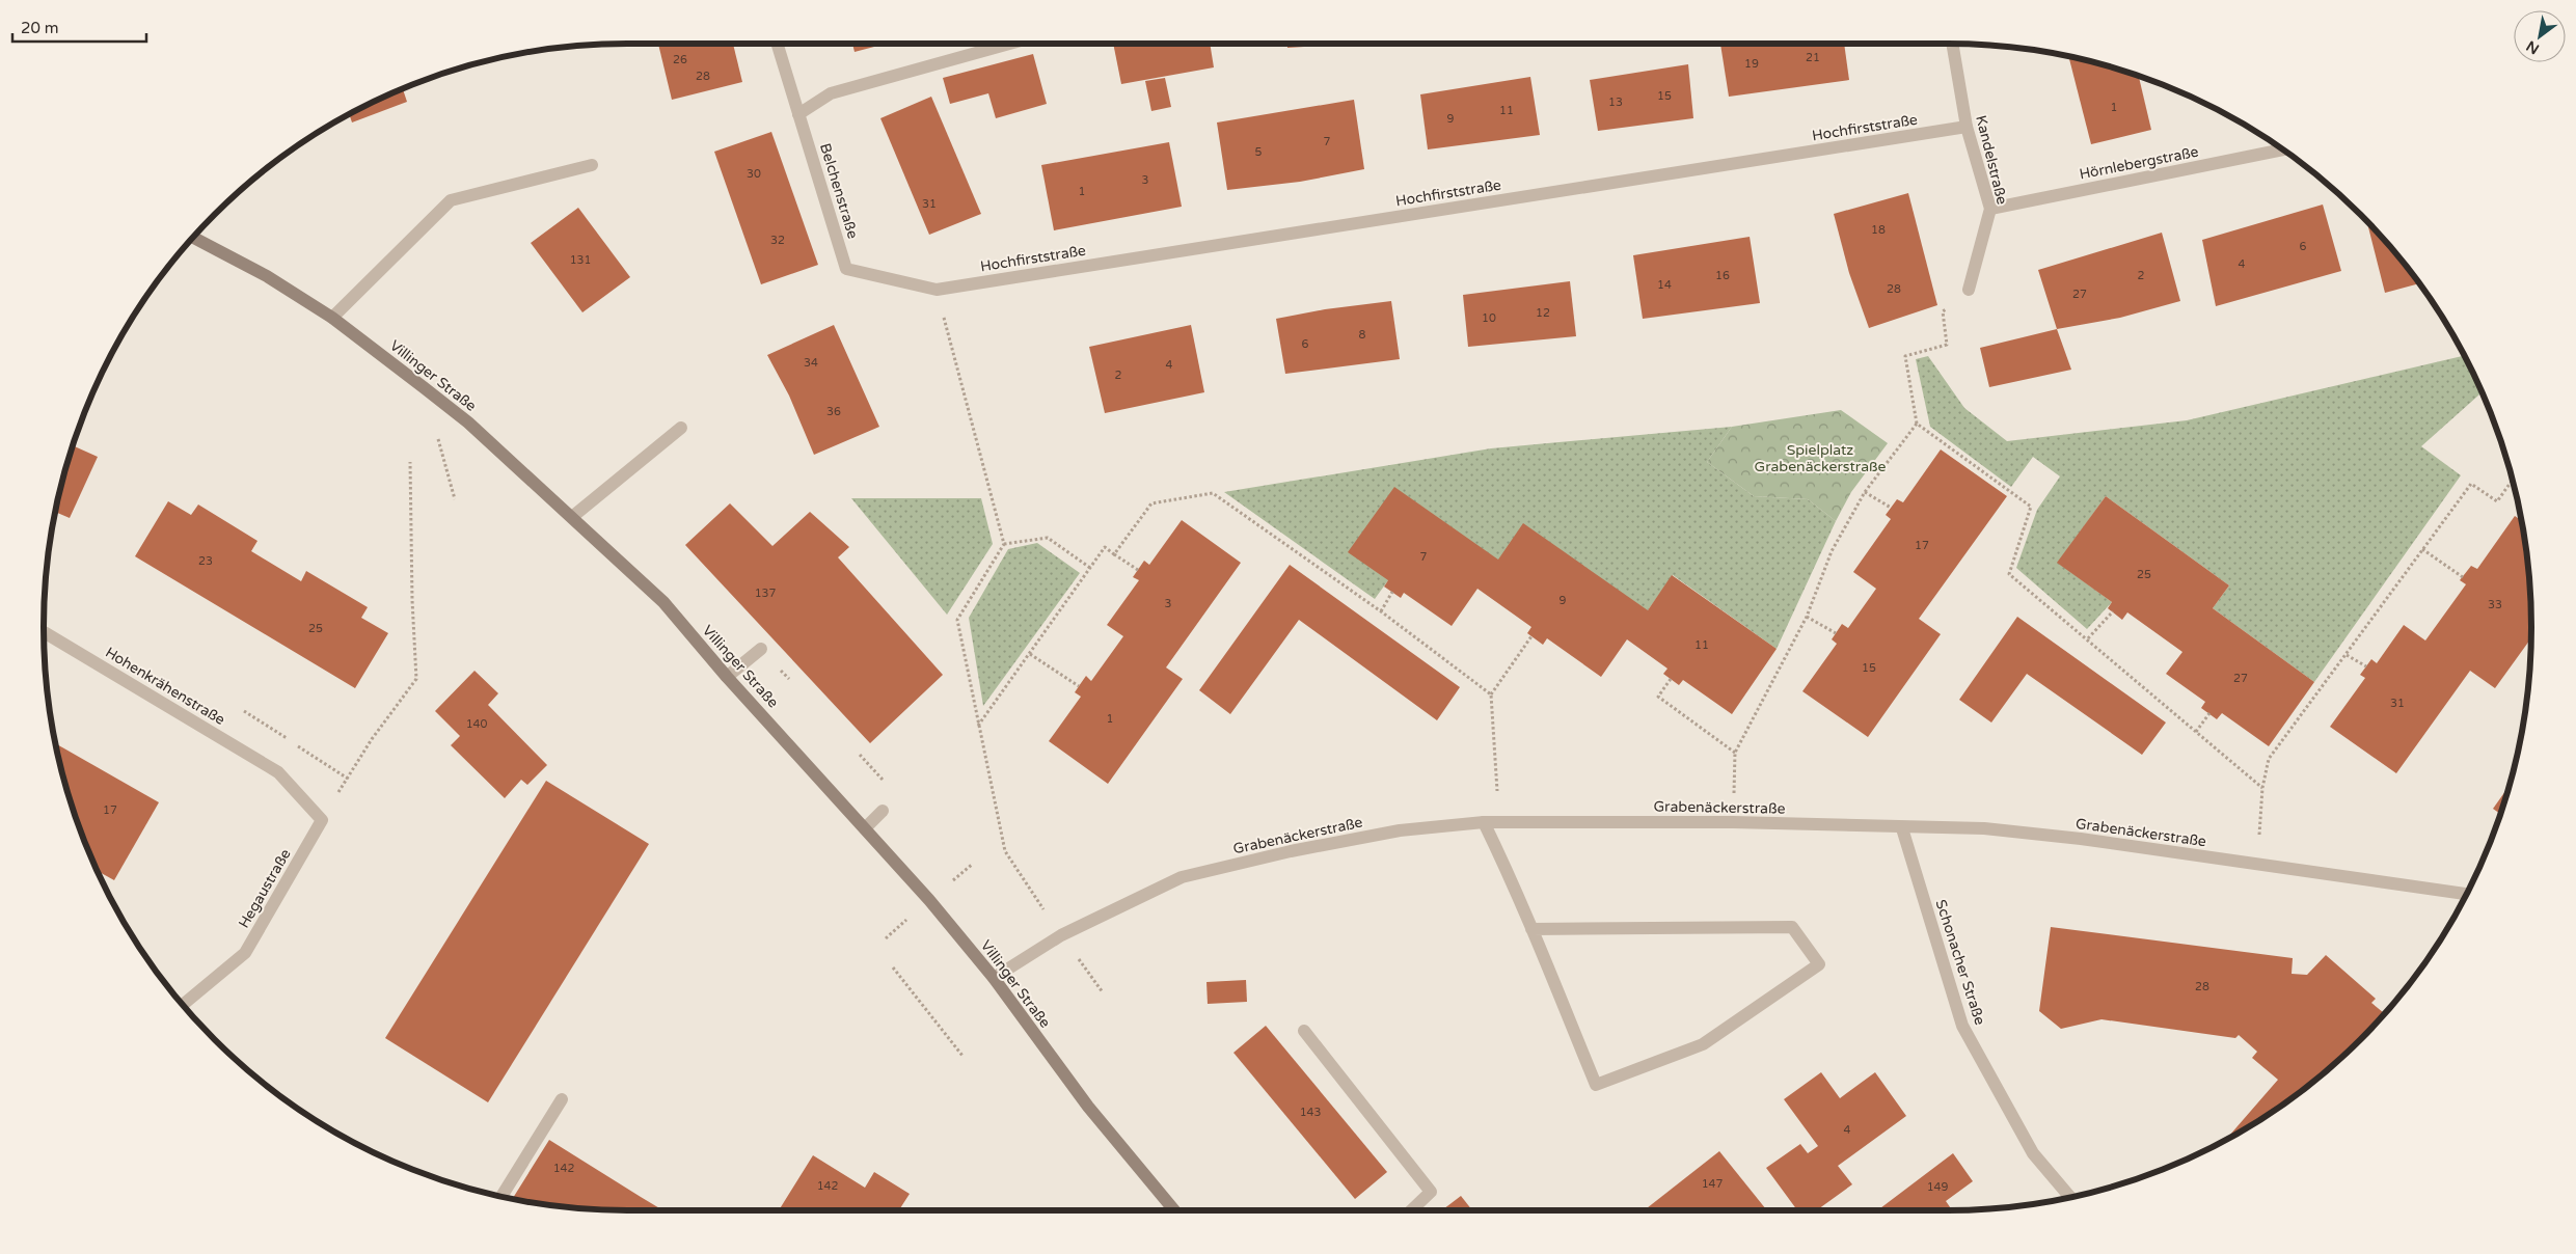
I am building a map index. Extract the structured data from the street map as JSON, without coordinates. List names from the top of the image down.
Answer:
{
  "streets": {
    "main road": ["Villinger Straße"],
    "street": [
      "Hochfirststraße",
      "Kandelstraße",
      "Hörnlebergstraße",
      "Belchenstraße",
      "Hohenkrähenstraße",
      "Grabenäckerstraße",
      "Hegaustraße",
      "Schonacher Straße"
    ]
  },
  "crossings": [
    ["Hochfirststraße", "Kandelstraße"],
    ["Hochfirststraße", "Belchenstraße"],
    ["Kandelstraße", "Hörnlebergstraße"],
    ["Villinger Straße", "Grabenäckerstraße"],
    ["Hohenkrähenstraße", "Hegaustraße"],
    ["Grabenäckerstraße", "Schonacher Straße"]
  ],
  "parks": ["Spielplatz Grabenäckerstraße"],
  "house_numbers": [
    "21",
    "26",
    "19",
    "28",
    "15",
    "13",
    "1",
    "11",
    "9",
    "7",
    "5",
    "30",
    "3",
    "1",
    "31",
    "18",
    "32",
    "6",
    "131",
    "4",
    "16",
    "2",
    "14",
    "28",
    "27",
    "12",
    "10",
    "8",
    "6",
    "34",
    "4",
    "2",
    "36",
    "17",
    "7",
    "23",
    "25",
    "137",
    "9",
    "3",
    "33",
    "25",
    "11",
    "15",
    "27",
    "31",
    "1",
    "140",
    "17",
    "28",
    "143",
    "4",
    "142",
    "147",
    "142",
    "149"
  ],
  "scale_bar": "20 m",
  "north": "bottom left"
}
